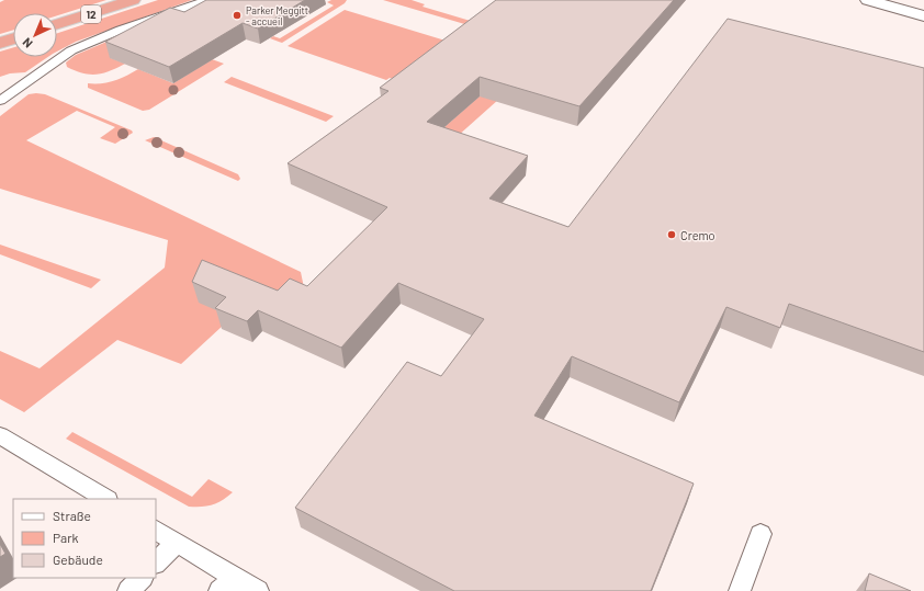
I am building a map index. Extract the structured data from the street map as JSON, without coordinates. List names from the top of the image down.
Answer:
{
  "streets": {
    "highway": ["12"]
  },
  "places": ["Parker Meggitt - accueil", "Cremo"],
  "legend": ["Straße", "Park", "Gebäude"],
  "north": "bottom left"
}
